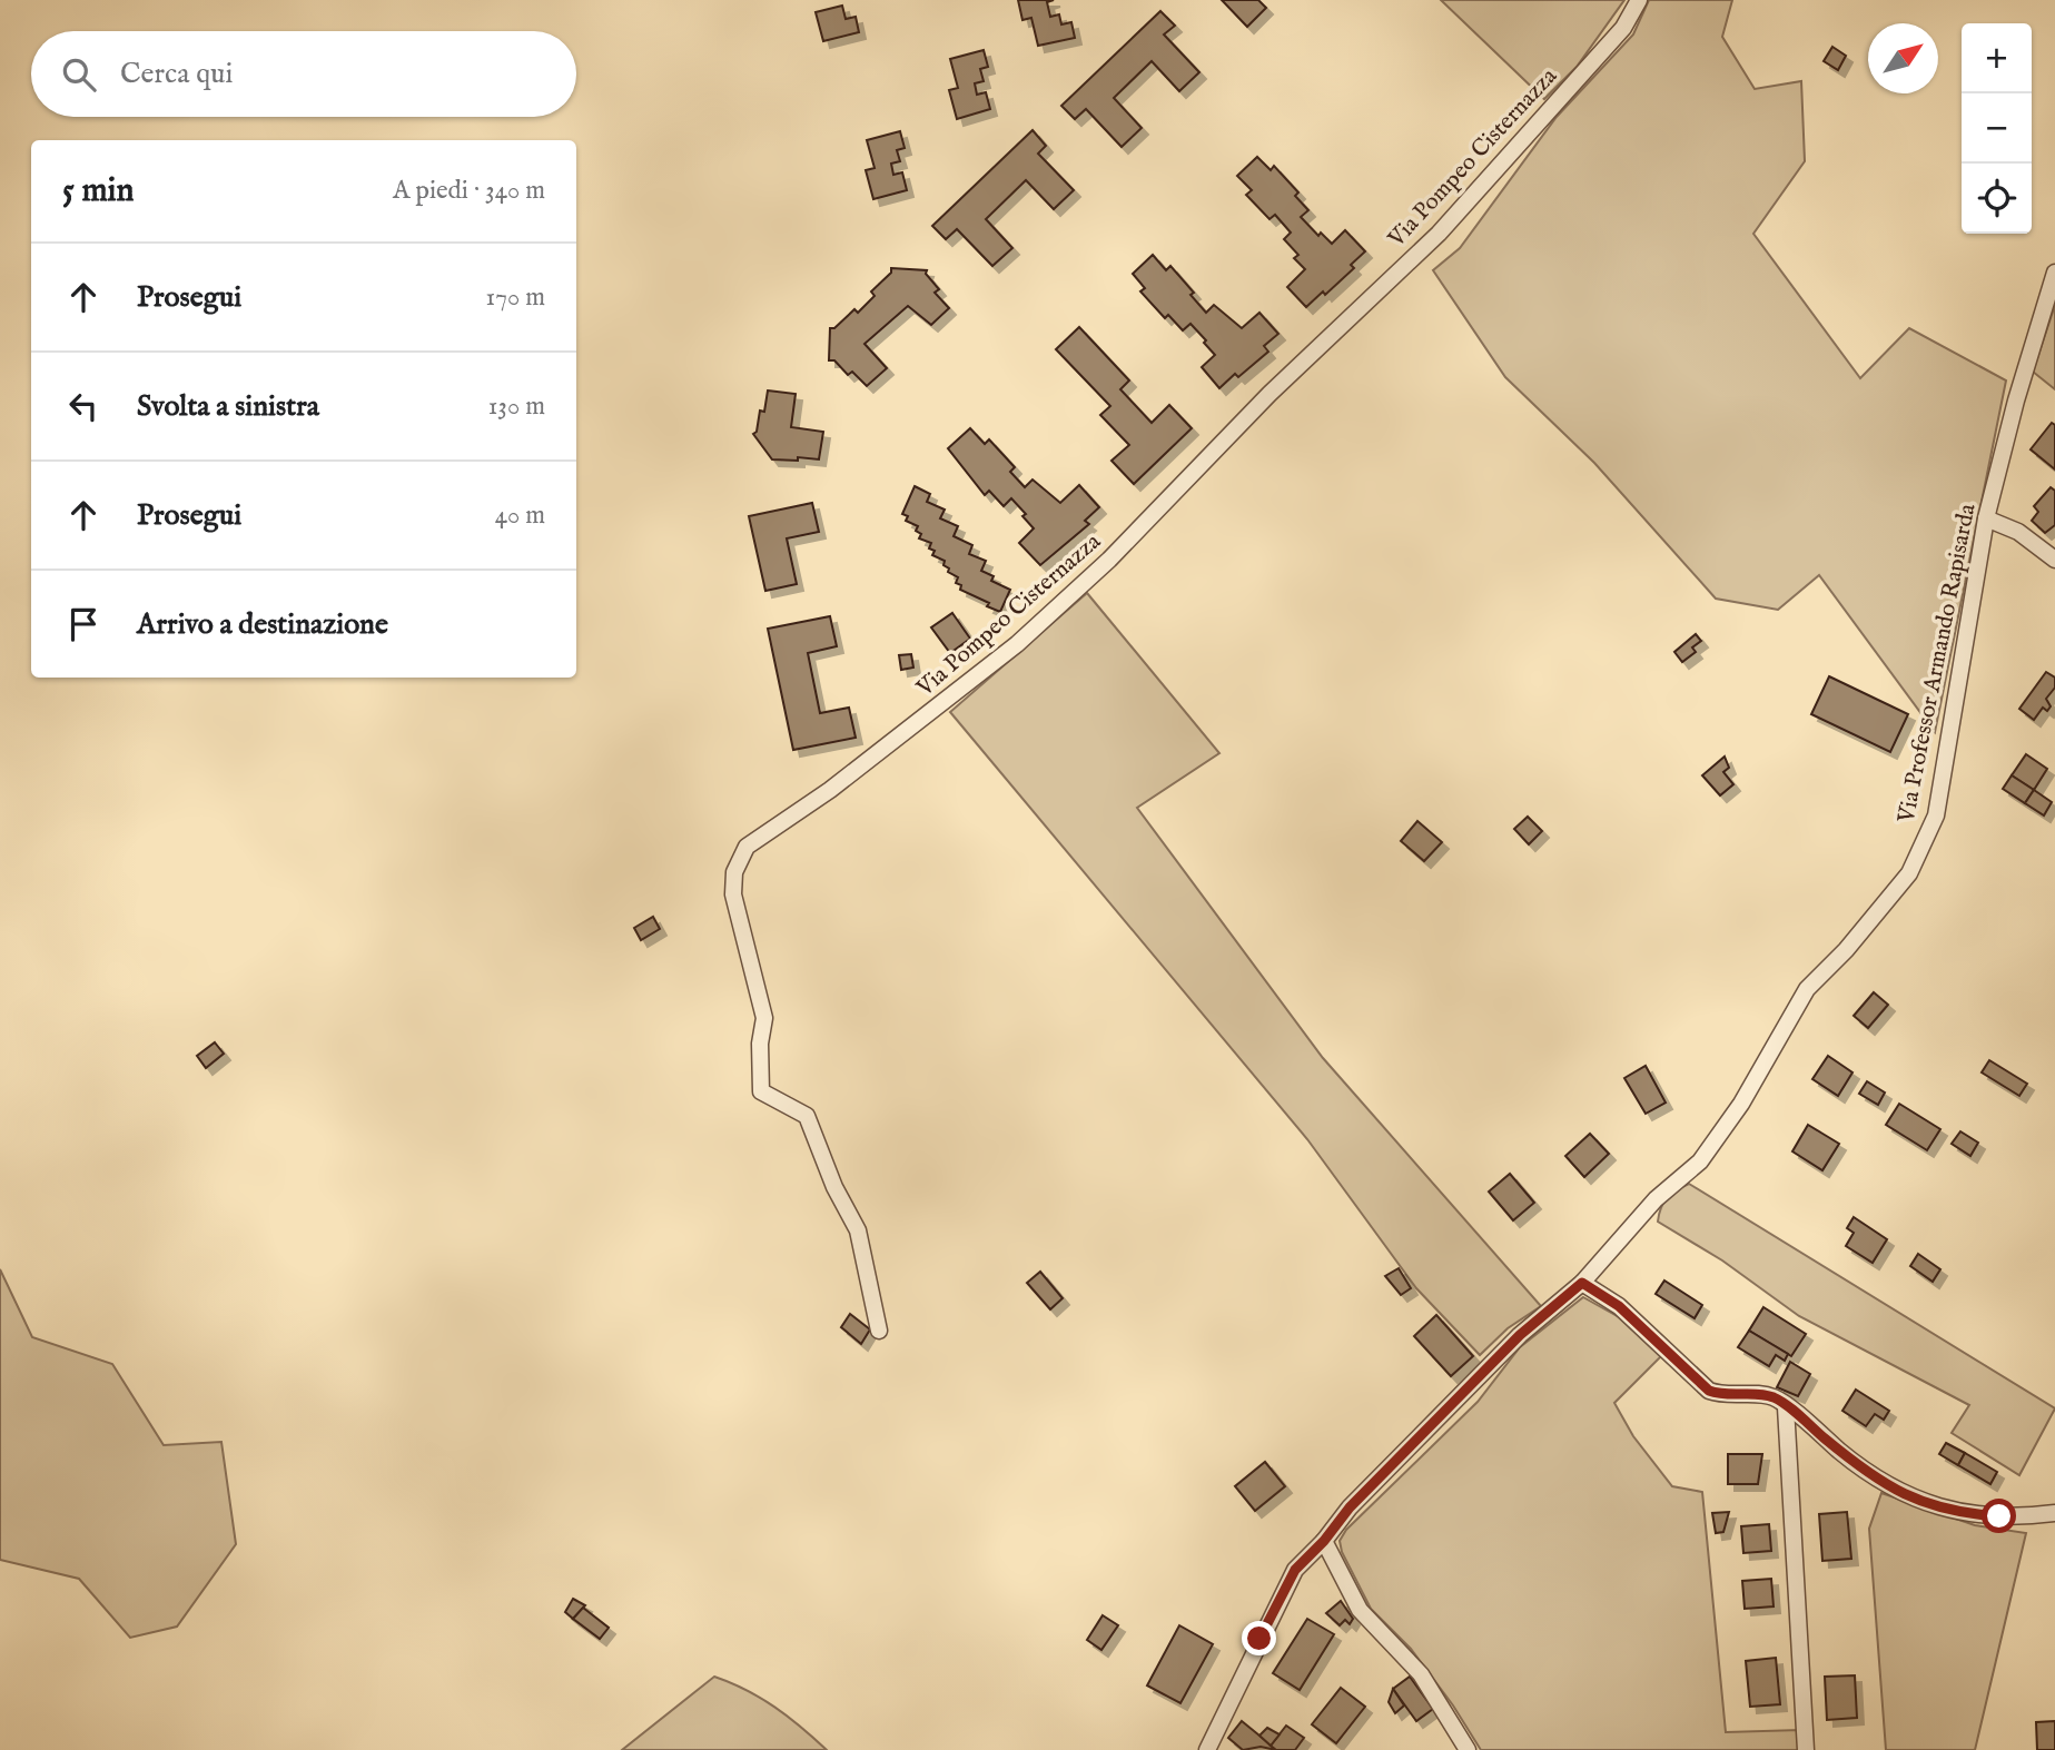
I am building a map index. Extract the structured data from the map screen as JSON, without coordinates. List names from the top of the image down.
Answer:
{
  "streets": {
    "street": ["Via Pompeo Cisternazza", "Via Professor Armando Rapisarda"]
  },
  "north": "top right",
  "page": {
    "map_buttons": ["+", "−"],
    "search": "Cerca qui",
    "heading": ["5 min", "A piedi · 340 m"],
    "list": [
      ["Prosegui", "170 m"],
      ["Svolta a sinistra", "130 m"],
      ["Prosegui", "40 m"],
      "Arrivo a destinazione"
    ]
  }
}
